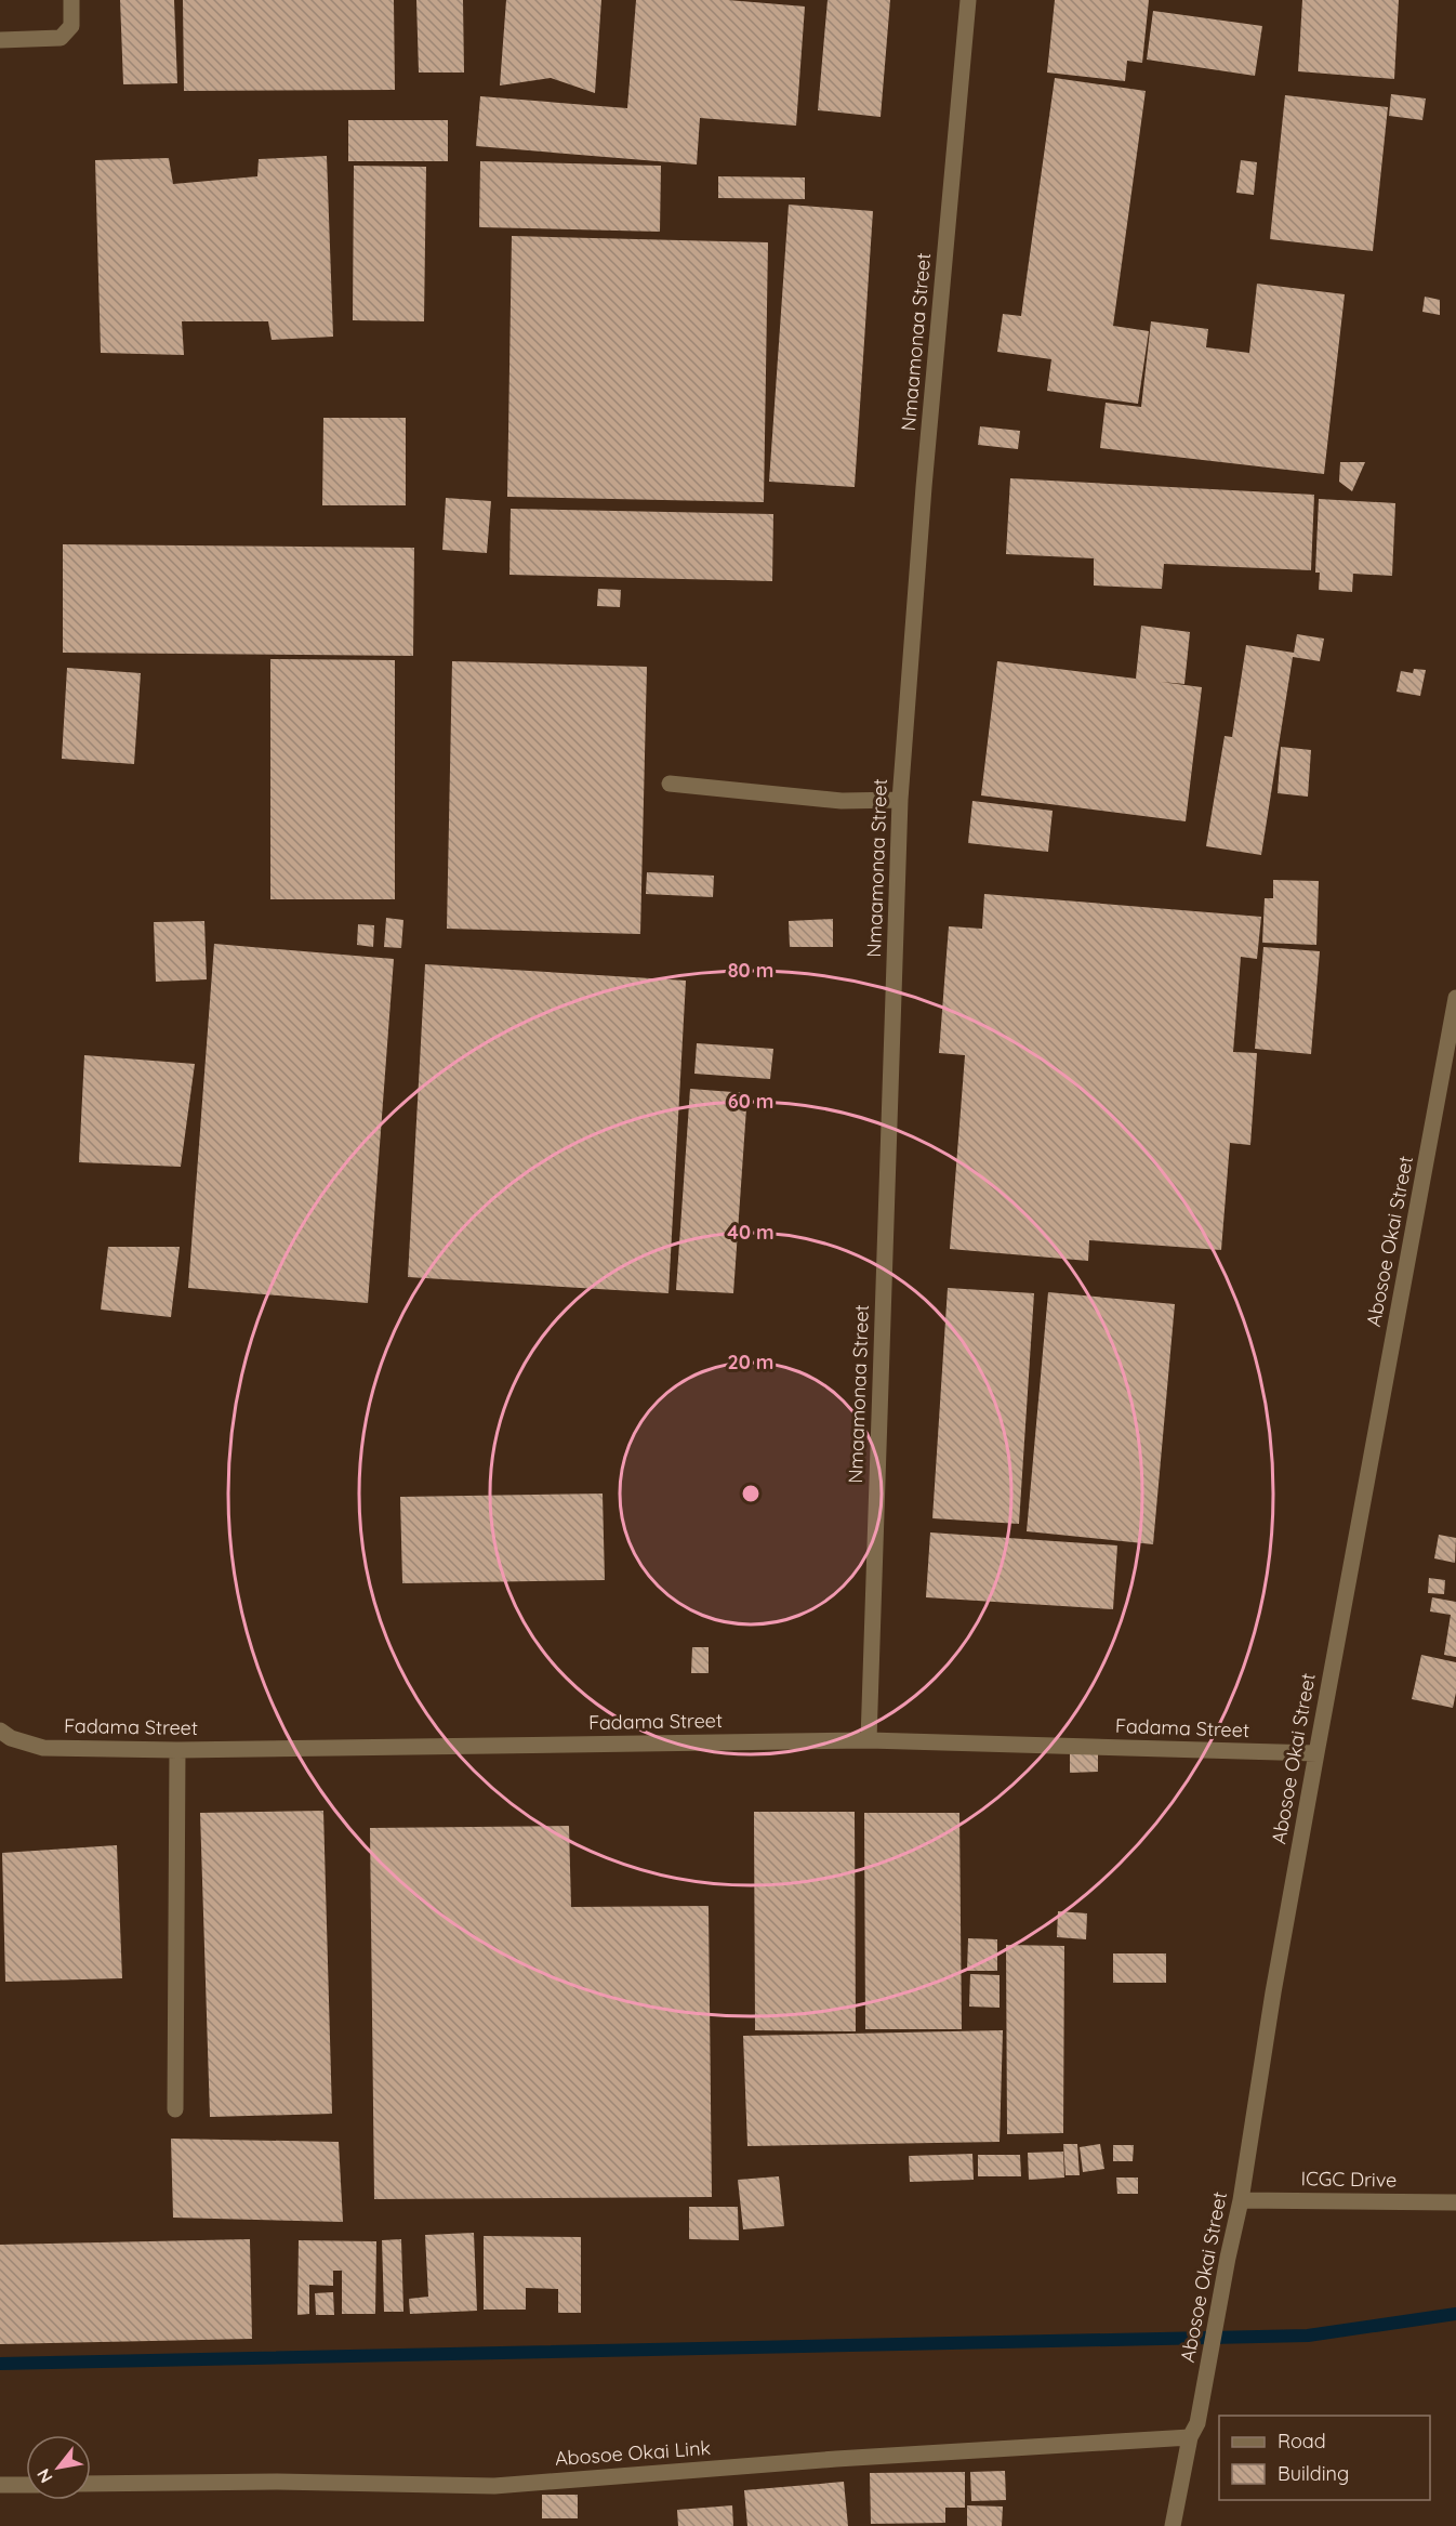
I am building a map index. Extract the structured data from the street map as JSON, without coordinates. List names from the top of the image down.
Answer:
{
  "streets": {
    "street": [
      "Nmaamonaa Street",
      "Abosoe Okai Street",
      "Fadama Street",
      "ICGC Drive",
      "Abosoe Okai Link"
    ]
  },
  "crossings": [
    ["Nmaamonaa Street", "Fadama Street"],
    ["Abosoe Okai Street", "Fadama Street"],
    ["Abosoe Okai Street", "ICGC Drive"],
    ["Abosoe Okai Street", "Abosoe Okai Link"]
  ],
  "legend": ["Road", "Building"],
  "north": "bottom left",
  "rings": [
    "80 m",
    "60 m",
    "40 m",
    "20 m"
  ]
}
